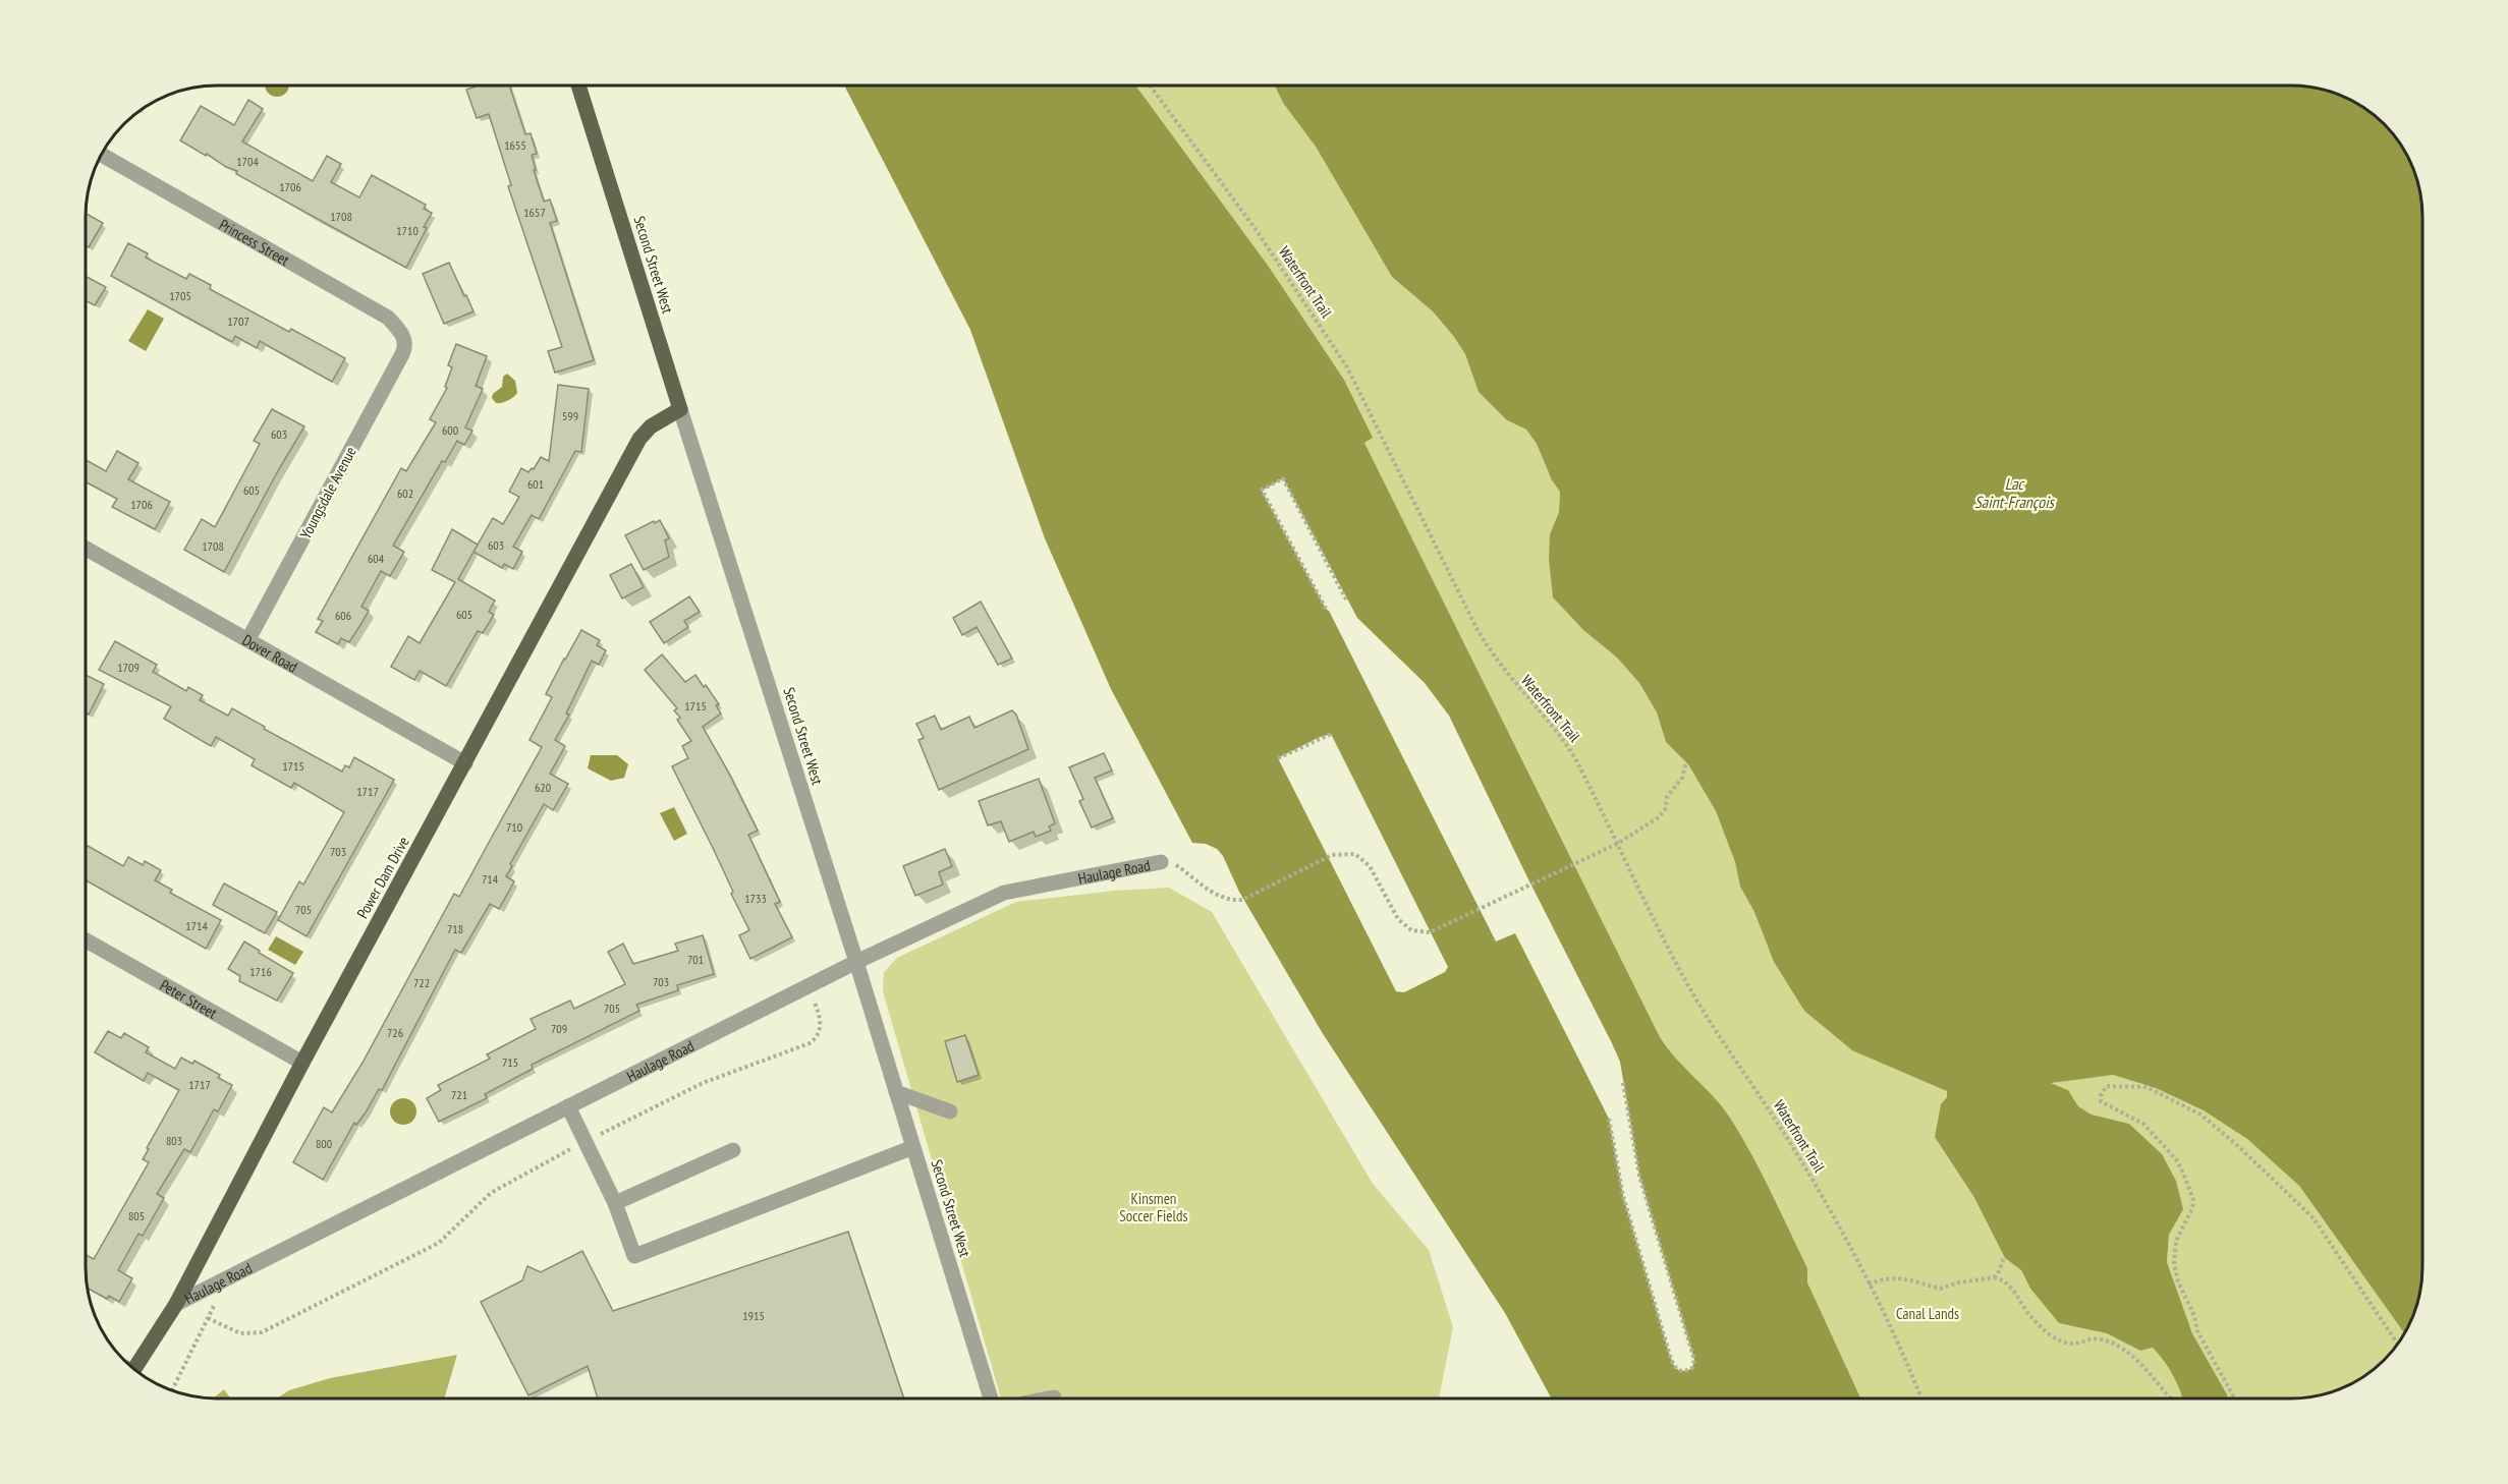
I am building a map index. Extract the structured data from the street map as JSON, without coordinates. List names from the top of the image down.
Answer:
{
  "streets": {
    "main road": ["Second Street West", "Power Dam Drive"],
    "street": [
      "Princess Street",
      "Youngsdale Avenue",
      "Dover Road",
      "Haulage Road",
      "Peter Street"
    ],
    "path": ["Waterfront Trail"]
  },
  "crossings": [
    ["Princess Street", "Youngsdale Avenue"],
    ["Second Street West", "Haulage Road"],
    ["Second Street West", "Power Dam Drive"],
    ["Youngsdale Avenue", "Dover Road"],
    ["Dover Road", "Power Dam Drive"],
    ["Haulage Road", "Power Dam Drive"],
    ["Power Dam Drive", "Peter Street"]
  ],
  "water": ["Lac Saint-François"],
  "parks": ["Kinsmen Soccer Fields", "Canal Lands"],
  "house_numbers": [
    "1655",
    "1704",
    "1706",
    "1657",
    "1708",
    "1710",
    "1705",
    "1707",
    "599",
    "600",
    "603",
    "601",
    "605",
    "602",
    "1706",
    "603",
    "1708",
    "604",
    "605",
    "606",
    "1709",
    "1715",
    "1715",
    "620",
    "1717",
    "710",
    "703",
    "714",
    "1733",
    "705",
    "1714",
    "718",
    "701",
    "1716",
    "703",
    "722",
    "705",
    "709",
    "726",
    "715",
    "1717",
    "721",
    "803",
    "800",
    "805",
    "1915"
  ]
}
